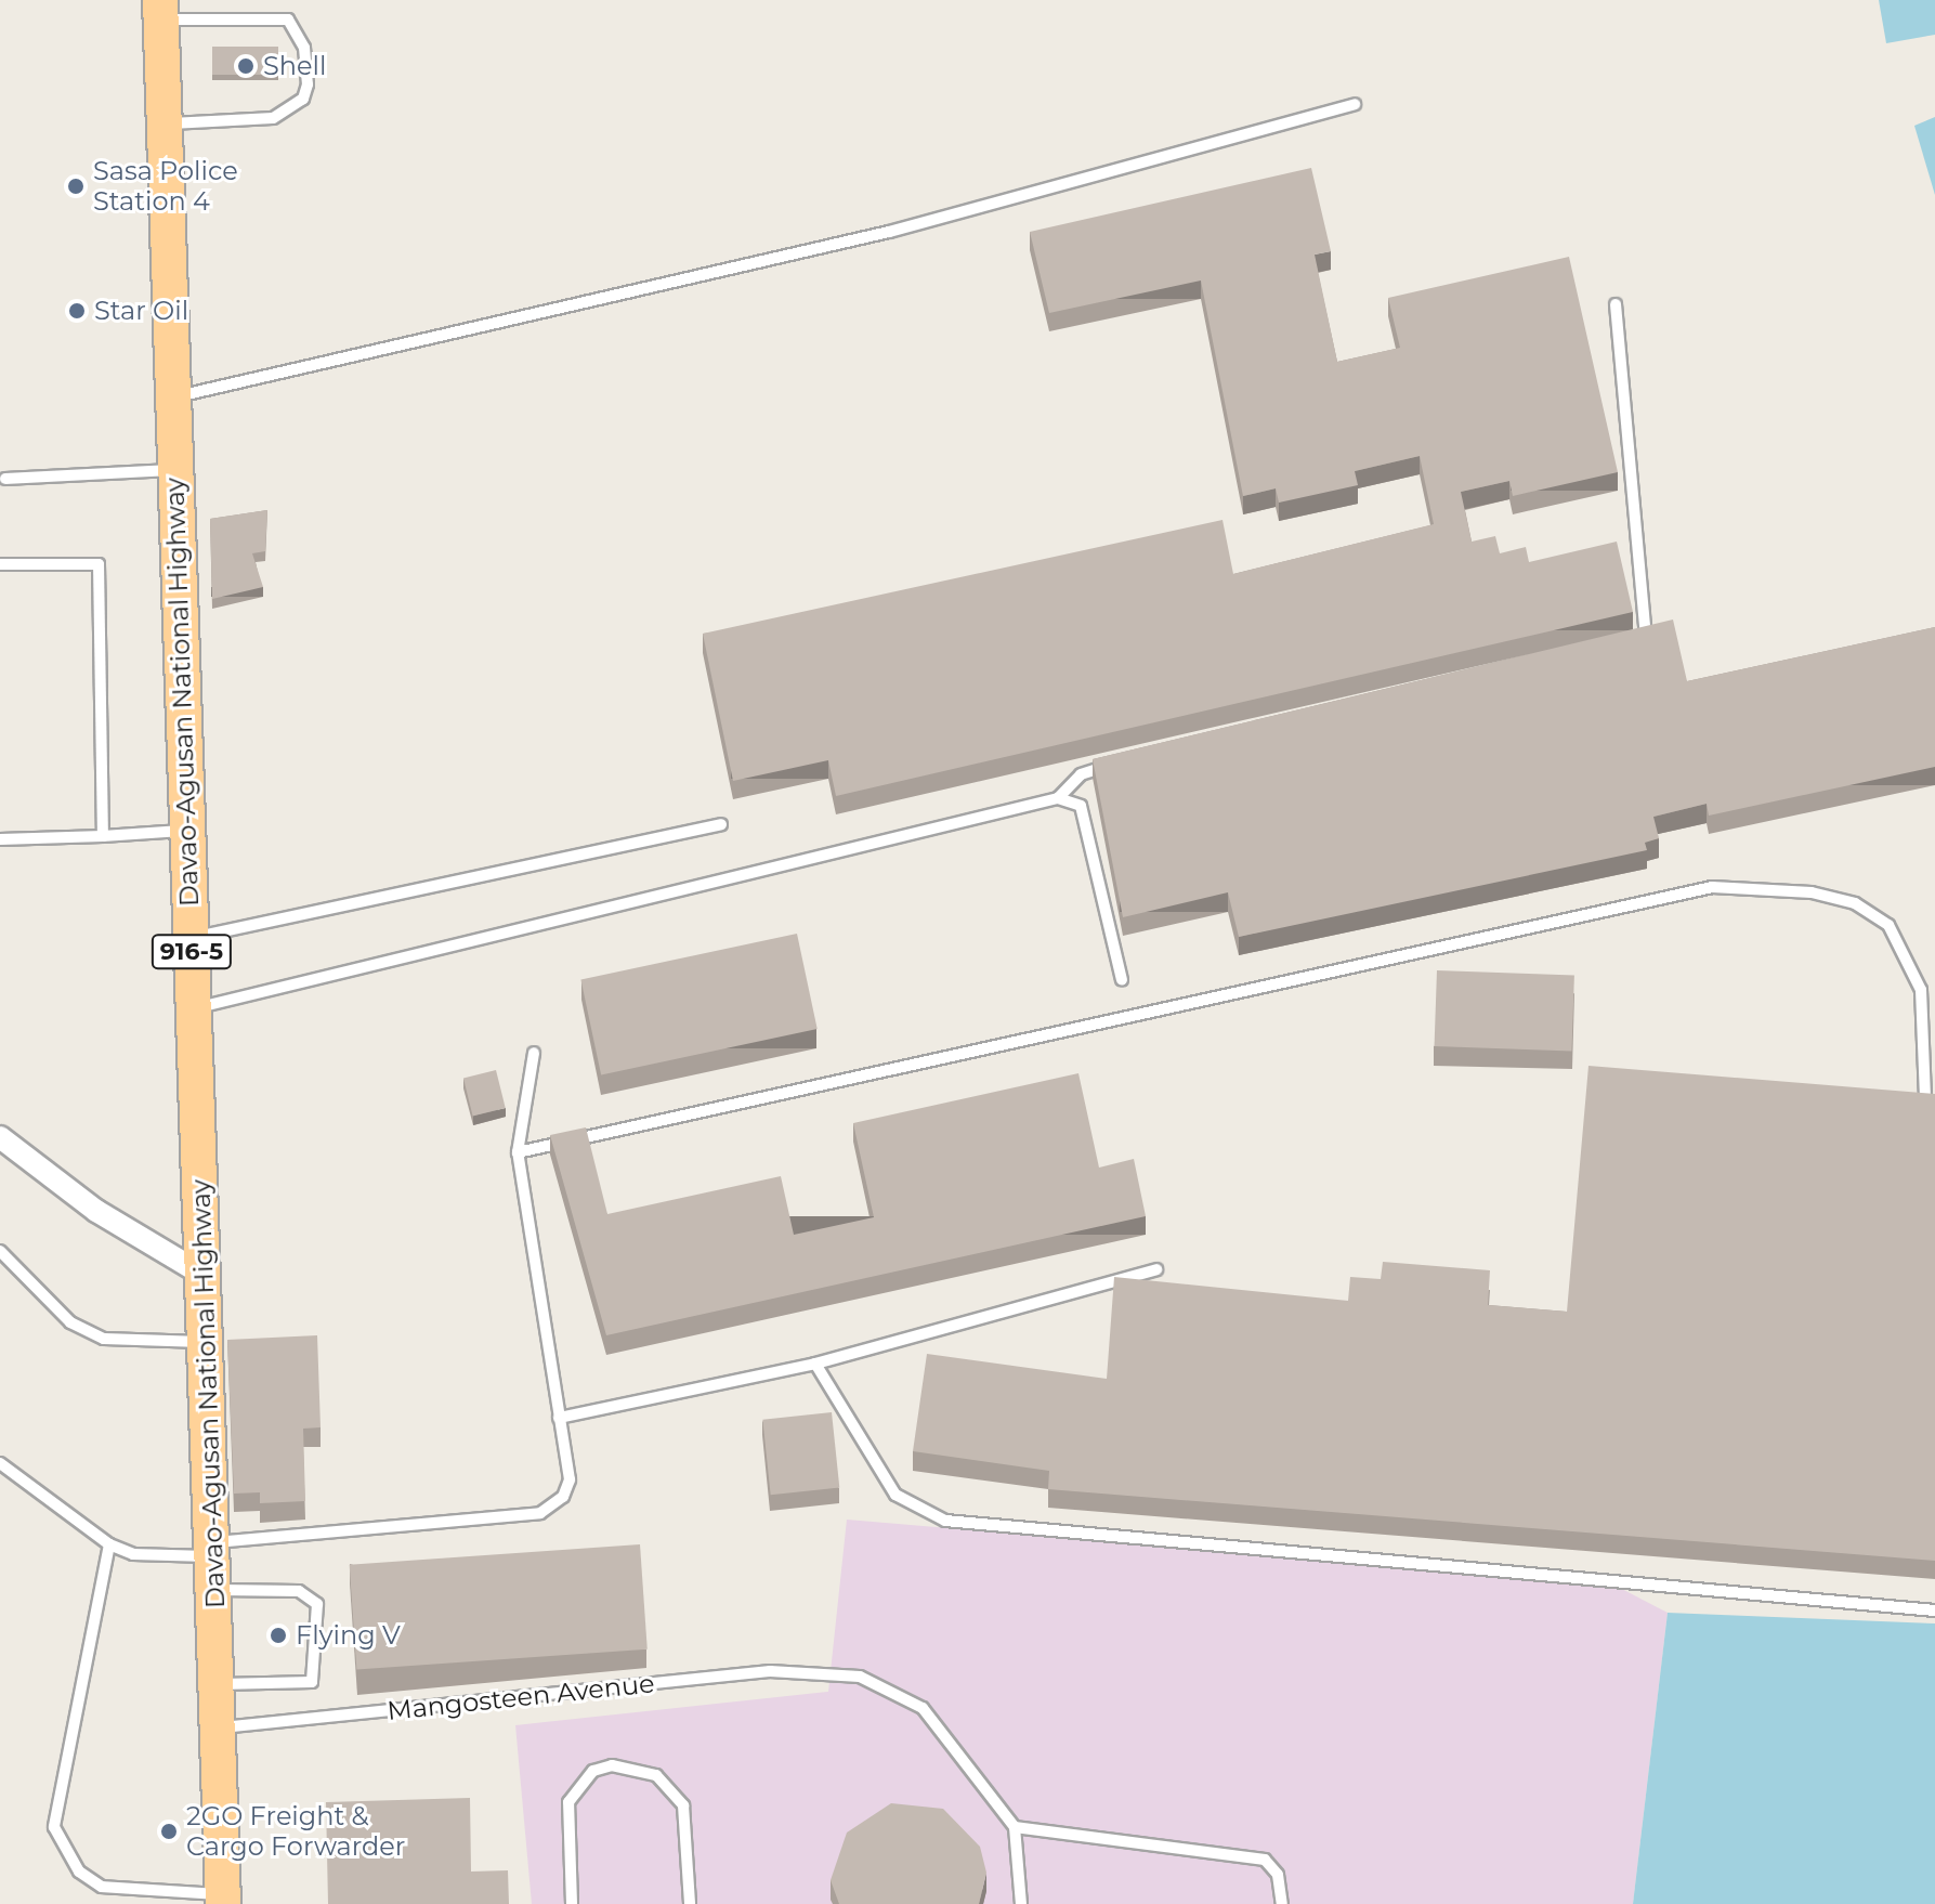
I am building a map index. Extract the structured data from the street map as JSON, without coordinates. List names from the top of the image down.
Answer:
{
  "streets": {
    "main road": ["Davao-Agusan National Highway", "916-5"],
    "lane": ["Mangosteen Avenue"]
  },
  "crossings": [
    ["Davao-Agusan National Highway", "Mangosteen Avenue"]
  ],
  "places": [
    "Shell",
    "Sasa Police Station 4",
    "Star Oil",
    "Flying V",
    "2GO Freight & Cargo Forwarder"
  ]
}
